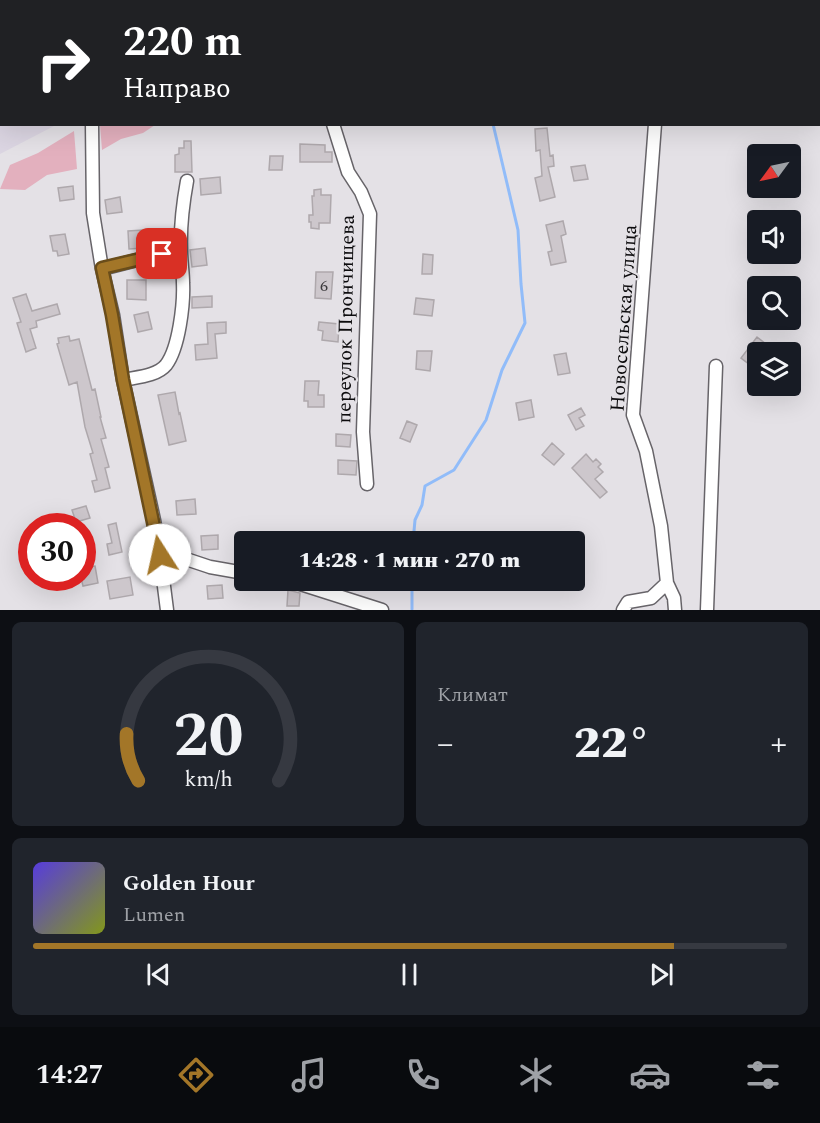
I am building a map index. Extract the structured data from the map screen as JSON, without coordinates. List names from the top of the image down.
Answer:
{
  "streets": {
    "street": ["Новосельская улица", "переулок Прончищева"]
  },
  "house_numbers": ["6"],
  "north": "bottom left",
  "page": {
    "turn": ["220 m", "Направо"],
    "limit": "30",
    "trip": "14:28 · 1 мин · 270 m",
    "tile": "Климат",
    "heat": ["−", "22°", "+"],
    "song": ["Golden Hour", "Lumen"],
    "tabs": "14:27",
    "gauge": ["20", "km/h"]
  }
}
